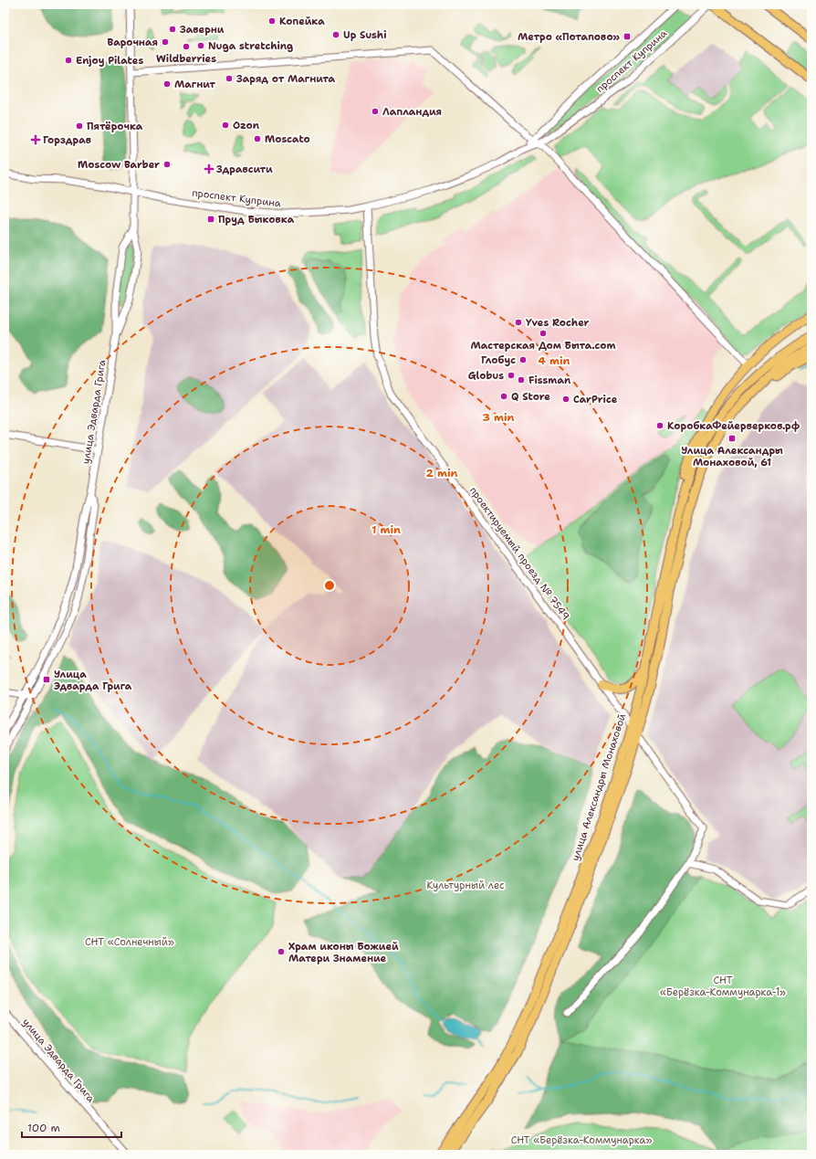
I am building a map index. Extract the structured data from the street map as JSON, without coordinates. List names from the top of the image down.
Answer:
{
  "streets": {
    "main road": ["улица Александры Монаховой"],
    "street": ["проспект Куприна", "улица Эдварда Грига", "проектируемый проезд № 7549"]
  },
  "crossings": [
    ["проспект Куприна", "улица Эдварда Грига"],
    ["проспект Куприна", "проектируемый проезд № 7549"],
    ["проектируемый проезд № 7549", "улица Александры Монаховой"]
  ],
  "parks": [
    "Культурный лес",
    "СНТ «Солнечный»",
    "СНТ «Берёзка-Коммунарка-1»",
    "СНТ «Берёзка-Коммунарка»"
  ],
  "places": {
    "other": [
      "Копейка",
      "Заверни",
      "Up Sushi",
      "Варочная",
      "Nuga stretching",
      "Wildberries",
      "Enjoy Pilates",
      "Заряд от Магнита",
      "Магнит",
      "Лапландия",
      "Ozon",
      "Пятёрочка",
      "Moscato",
      "Moscow Barber",
      "Yves Rocher",
      "Мастерская Дом Быта.com",
      "Глобус",
      "Globus",
      "Fissman",
      "Q Store",
      "CarPrice",
      "КоробкаФейерверков.рф",
      "Храм иконы Божией Матери Знамение"
    ],
    "transit": [
      "Метро «Потапово»",
      "Пруд Быковка",
      "Улица Александры Монаховой, 61",
      "Улица Эдварда Грига"
    ],
    "health": ["Горздрав", "Здравсити"]
  },
  "scale_bar": "100 m",
  "rings": [
    "4 min",
    "3 min",
    "2 min",
    "1 min"
  ]
}
